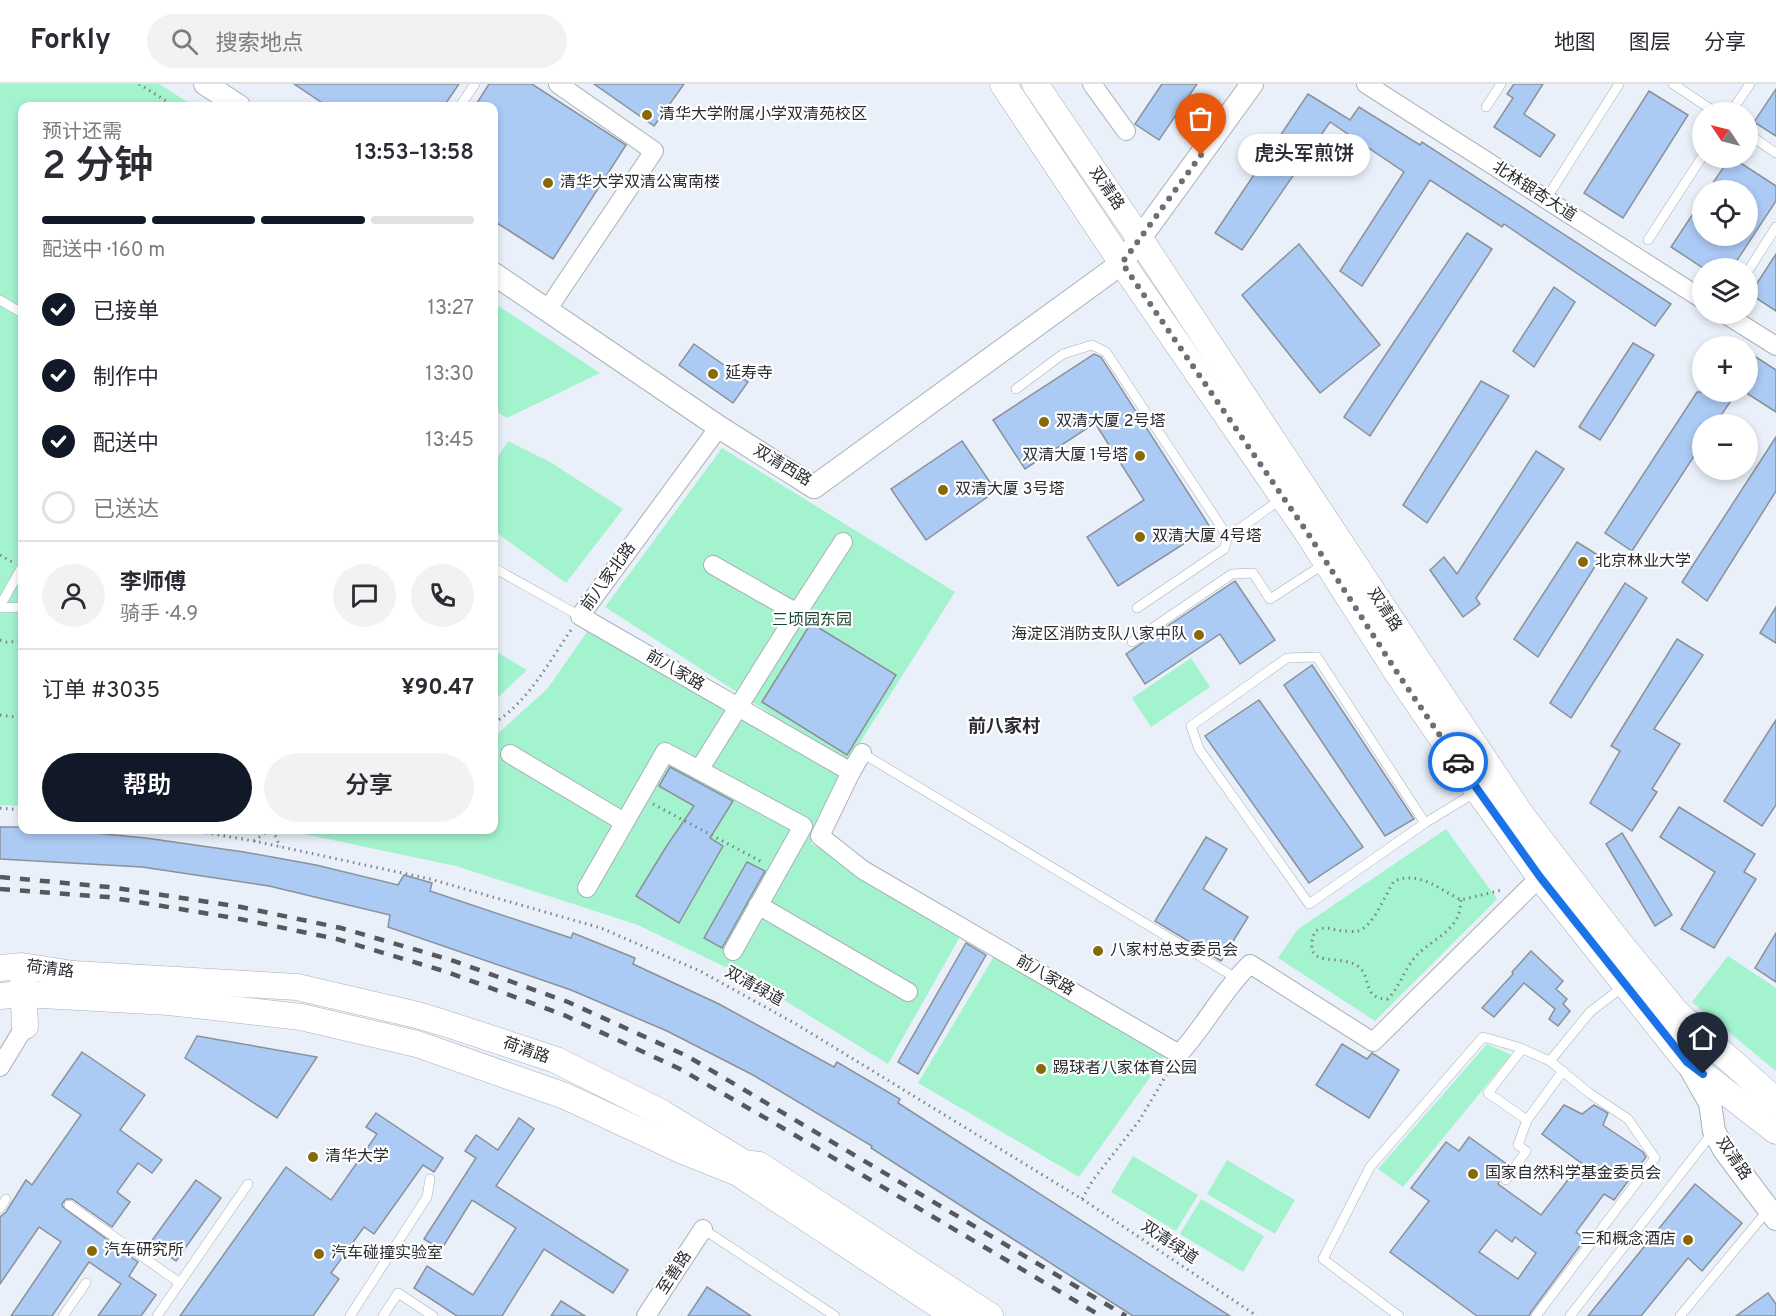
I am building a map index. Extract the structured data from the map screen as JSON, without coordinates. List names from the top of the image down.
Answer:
{
  "streets": {
    "main road": ["双清路", "荷清路"],
    "street": [
      "北林银杏大道",
      "双清西路",
      "前八家北路",
      "前八家路",
      "至善路"
    ],
    "path": ["双清绿道"]
  },
  "crossings": [
    ["双清路", "双清西路"],
    ["双清西路", "前八家北路"],
    ["前八家北路", "前八家路"]
  ],
  "districts": ["前八家村"],
  "parks": ["三顷园东园"],
  "places": [
    "清华大学附属小学双清苑校区",
    "虎头军煎饼",
    "清华大学双清公寓南楼",
    "延寿寺",
    "双清大厦 2号塔",
    "双清大厦 1号塔",
    "双清大厦 3号塔",
    "双清大厦 4号塔",
    "北京林业大学",
    "海淀区消防支队八家中队",
    "八家村总支委员会",
    "踢球者八家体育公园",
    "清华大学",
    "国家自然科学基金委员会",
    "三和概念酒店",
    "汽车研究所",
    "汽车碰撞实验室"
  ],
  "north": "top left",
  "page": {
    "header": "Forkly",
    "search": "搜索地点",
    "nav": ["地图", "图层", "分享"],
    "map_buttons": ["+", "−"],
    "heading": ["2 分钟", "预计还需", "13:53–13:58"],
    "panel": [
      "李师傅",
      "骑手 · 4.9",
      "订单 #3035",
      "¥90.47"
    ],
    "bubble": "虎头军煎饼",
    "bar": "配送中 · 160 m",
    "list": [
      ["已接单", "13:27"],
      ["制作中", "13:30"],
      ["配送中", "13:45"],
      "已送达"
    ],
    "buttons": ["帮助", "分享"]
  }
}
